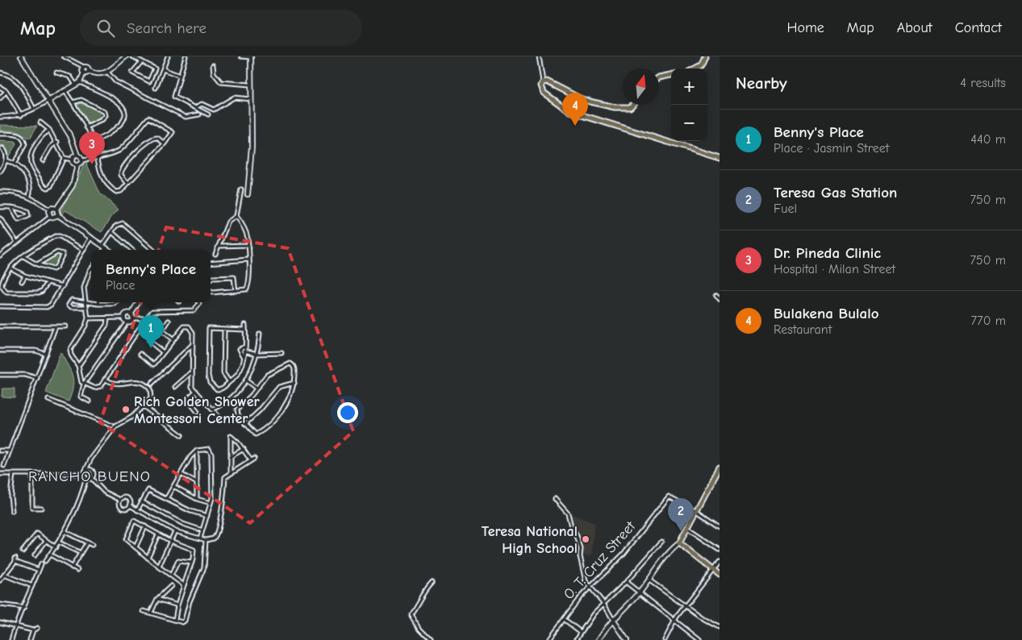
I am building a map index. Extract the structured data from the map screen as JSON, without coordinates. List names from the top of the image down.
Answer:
{
  "streets": {
    "street": ["O. T. Cruz Street"]
  },
  "districts": ["RANCHO BUENO"],
  "places": ["Rich Golden Shower Montessori Center", "Teresa National High School"],
  "north": "top",
  "page": {
    "header": "Map",
    "search": "Search here",
    "nav": [
      "Home",
      "Map",
      "About",
      "Contact"
    ],
    "heading": ["Nearby", "4 results"],
    "map_buttons": ["+", "−"],
    "pins": [
      "4",
      "3",
      "1",
      "2"
    ],
    "list": [
      {
        "mark": "1",
        "name": "Benny's Place",
        "note": "Place · Jasmin Street",
        "value": "440 m"
      },
      {
        "mark": "2",
        "name": "Teresa Gas Station",
        "note": "Fuel",
        "value": "750 m"
      },
      {
        "mark": "3",
        "name": "Dr. Pineda Clinic",
        "note": "Hospital · Milan Street",
        "value": "750 m"
      },
      {
        "mark": "4",
        "name": "Bulakena Bulalo",
        "note": "Restaurant",
        "value": "770 m"
      }
    ],
    "popup": ["Benny's Place", "Place"]
  }
}
